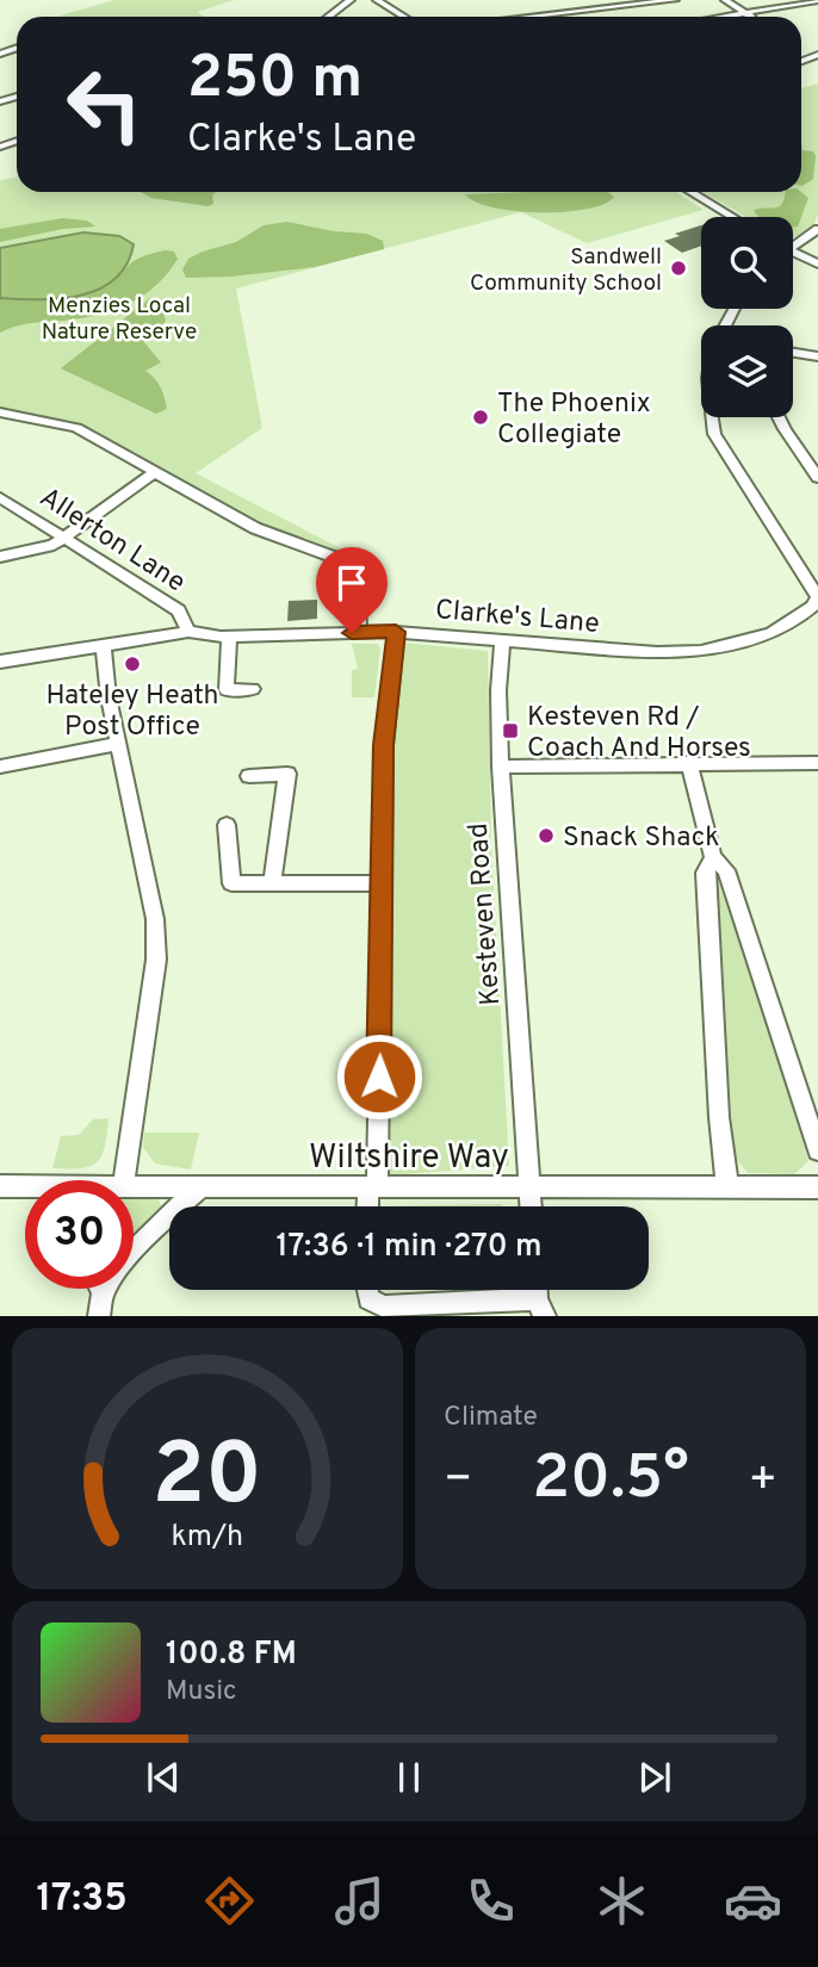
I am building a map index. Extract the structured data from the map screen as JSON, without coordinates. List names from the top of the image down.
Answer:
{
  "streets": {
    "street": [
      "Allerton Lane",
      "Clarke's Lane",
      "Kesteven Road",
      "Wiltshire Way"
    ]
  },
  "crossings": [
    ["Allerton Lane", "Clarke's Lane"],
    ["Clarke's Lane", "Kesteven Road"],
    ["Kesteven Road", "Wiltshire Way"]
  ],
  "parks": ["Menzies Local Nature Reserve"],
  "places": {
    "other": [
      "Sandwell Community School",
      "The Phoenix Collegiate",
      "Hateley Heath Post Office",
      "Snack Shack"
    ],
    "transit": ["Kesteven Rd / Coach And Horses"]
  },
  "page": {
    "turn": ["250 m", "Clarke's Lane"],
    "limit": "30",
    "trip": "17:36 · 1 min · 270 m",
    "tile": "Climate",
    "heat": ["−", "20.5°", "+"],
    "song": ["100.8 FM", "Music"],
    "tabs": "17:35",
    "gauge": ["20", "km/h"]
  }
}
